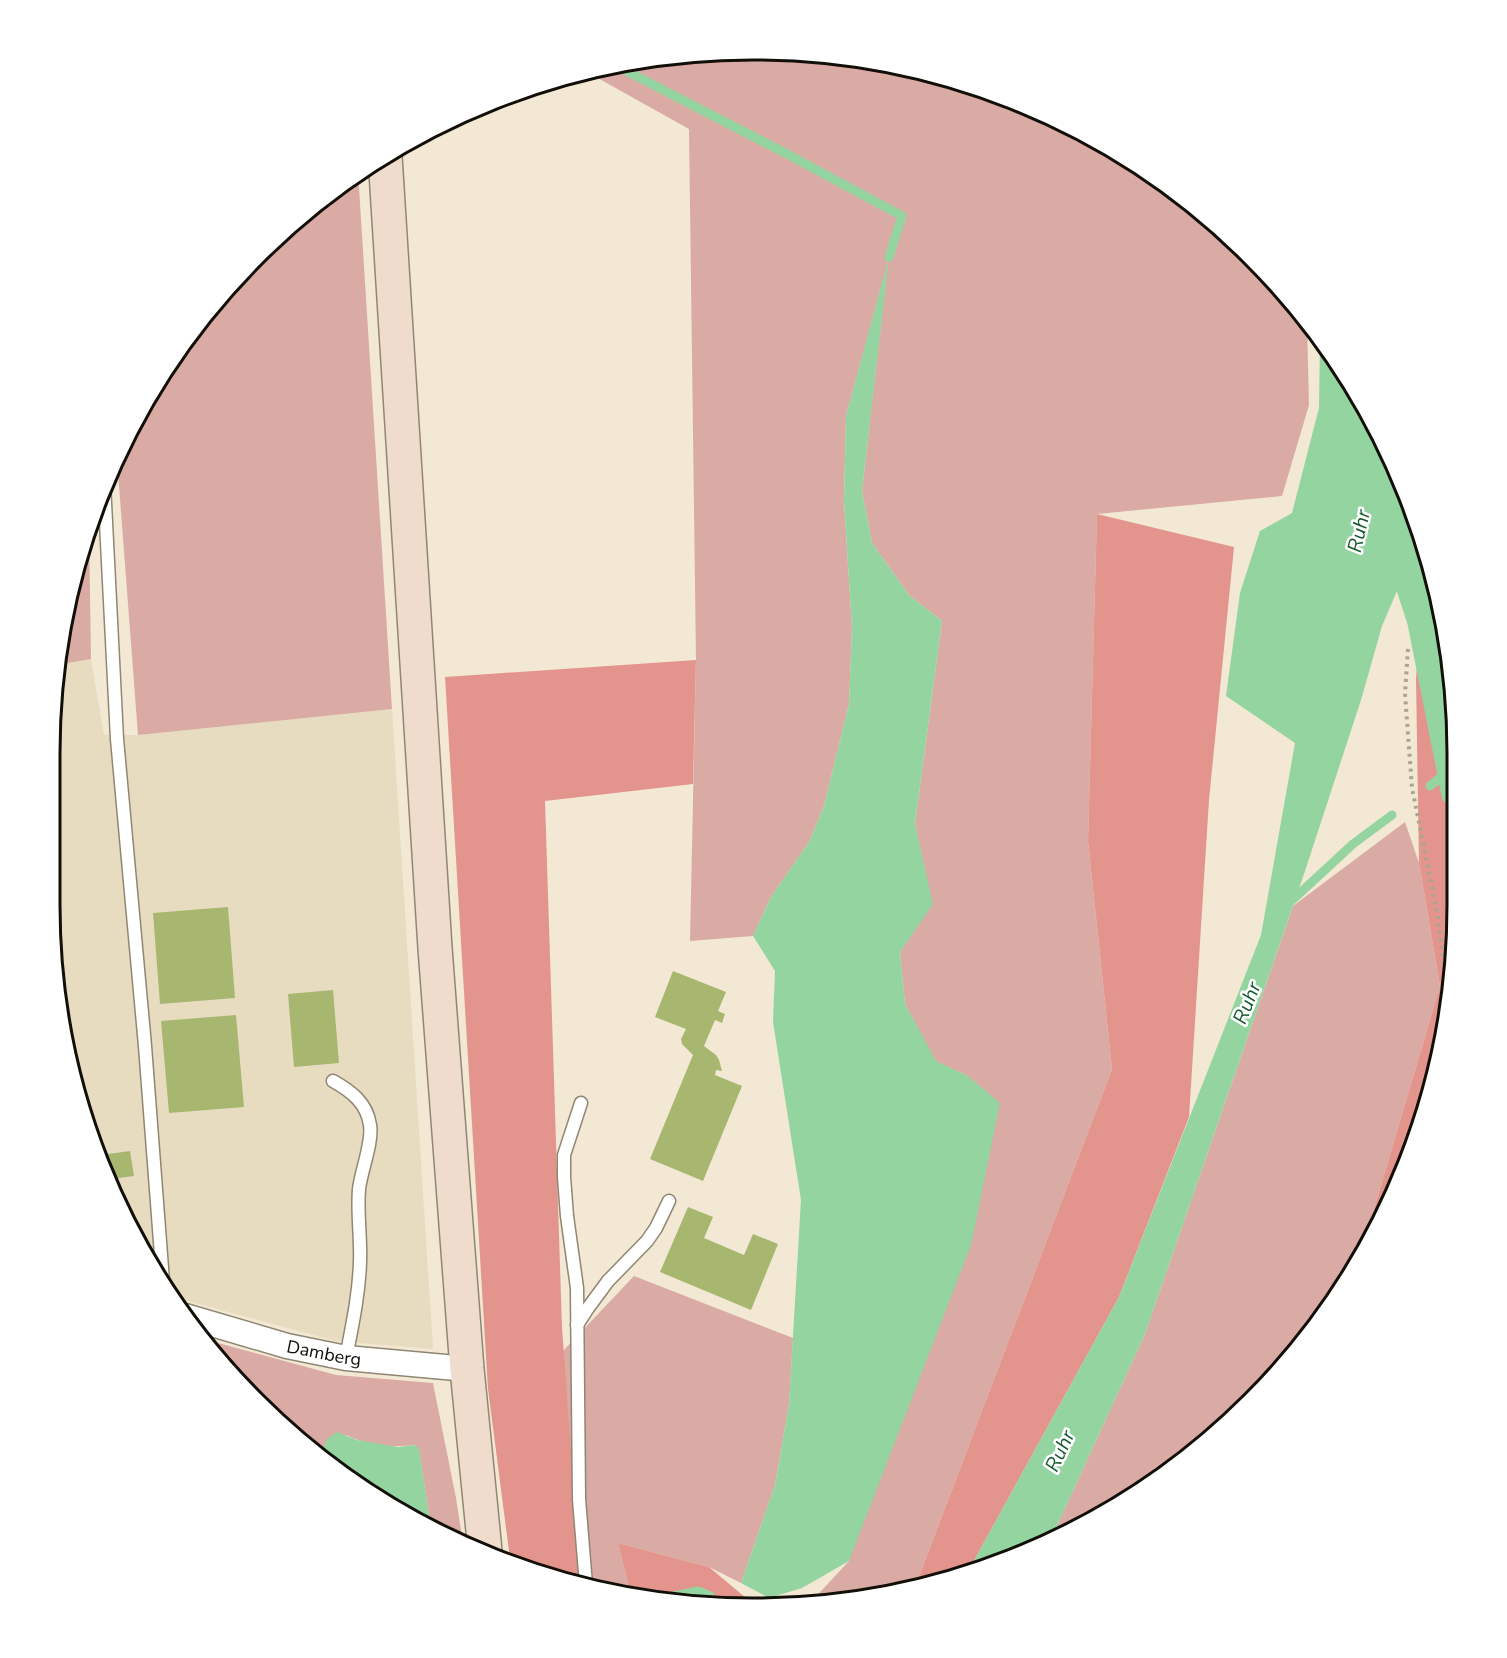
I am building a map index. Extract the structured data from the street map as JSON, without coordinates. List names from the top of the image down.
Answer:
{
  "streets": {
    "street": ["Damberg"]
  },
  "water": ["Ruhr"]
}
